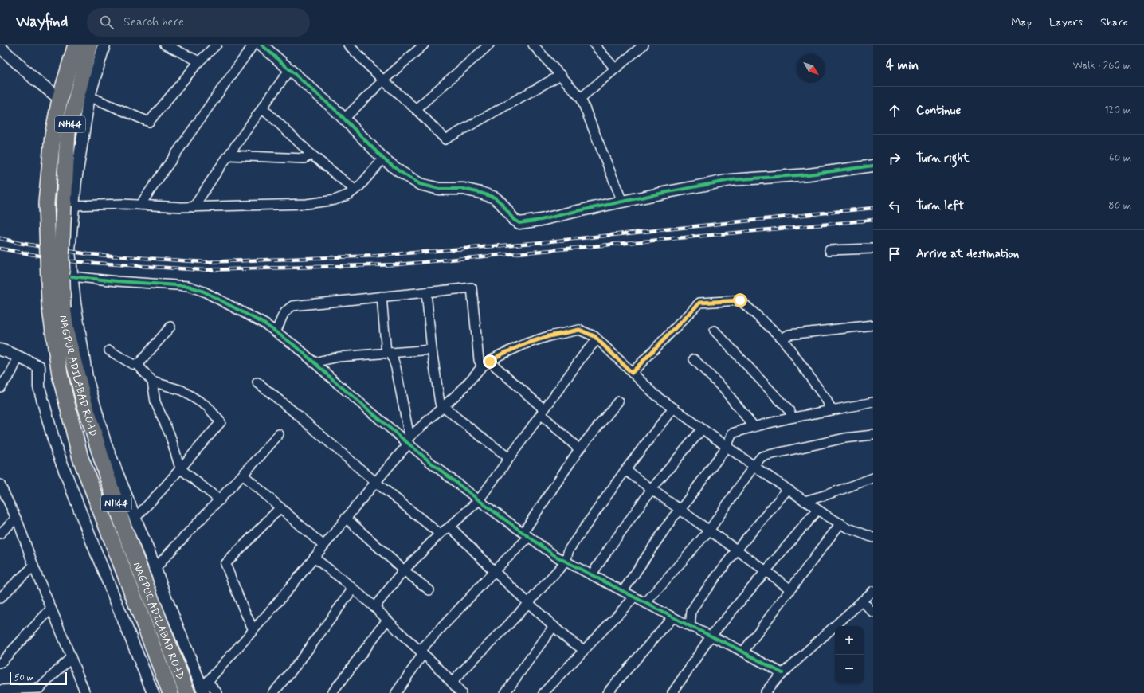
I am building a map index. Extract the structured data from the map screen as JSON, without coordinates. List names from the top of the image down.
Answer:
{
  "streets": {
    "highway": ["NH44", "NAGPUR ADILABAD ROAD"]
  },
  "scale_bar": "50 m",
  "north": "bottom right",
  "page": {
    "header": "Wayfind",
    "search": "Search here",
    "nav": ["Map", "Layers", "Share"],
    "heading": ["4 min", "Walk · 260 m"],
    "list": [
      ["Continue", "120 m"],
      ["Turn right", "60 m"],
      ["Turn left", "80 m"],
      "Arrive at destination"
    ],
    "map_buttons": ["+", "−"],
    "scale": "50 m"
  }
}
